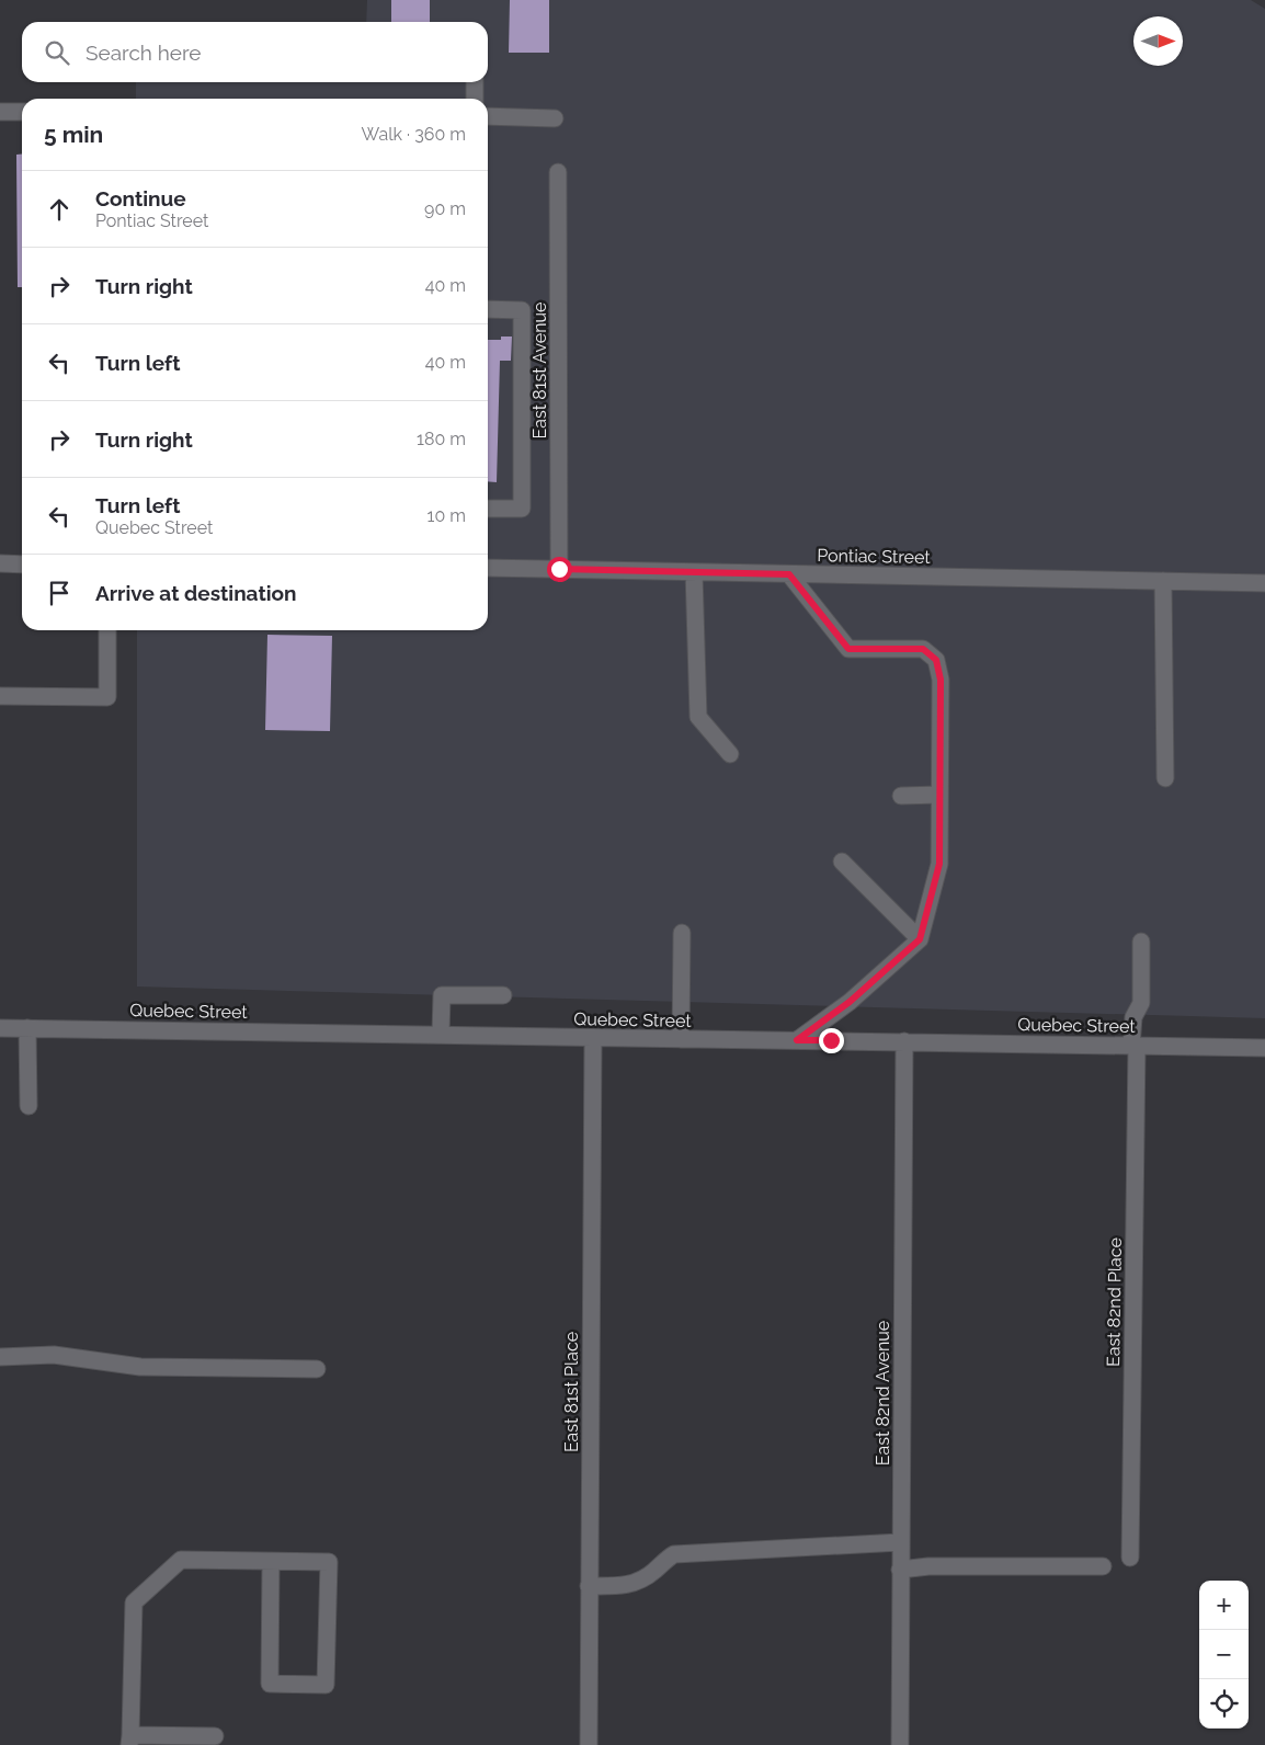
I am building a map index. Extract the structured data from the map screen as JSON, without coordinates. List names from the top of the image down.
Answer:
{
  "streets": {
    "street": [
      "East 81st Avenue",
      "Pontiac Street",
      "Quebec Street",
      "East 82nd Place",
      "East 81st Place",
      "East 82nd Avenue"
    ]
  },
  "crossings": [
    ["East 81st Avenue", "Pontiac Street"],
    ["Quebec Street", "East 82nd Place"],
    ["Quebec Street", "East 81st Place"],
    ["Quebec Street", "East 82nd Avenue"]
  ],
  "north": "right",
  "page": {
    "search": "Search here",
    "heading": ["5 min", "Walk · 360 m"],
    "list": [
      ["Continue", "Pontiac Street", "90 m"],
      ["Turn right", "40 m"],
      ["Turn left", "40 m"],
      ["Turn right", "180 m"],
      ["Turn left", "Quebec Street", "10 m"],
      "Arrive at destination"
    ],
    "map_buttons": ["+", "−"]
  }
}
